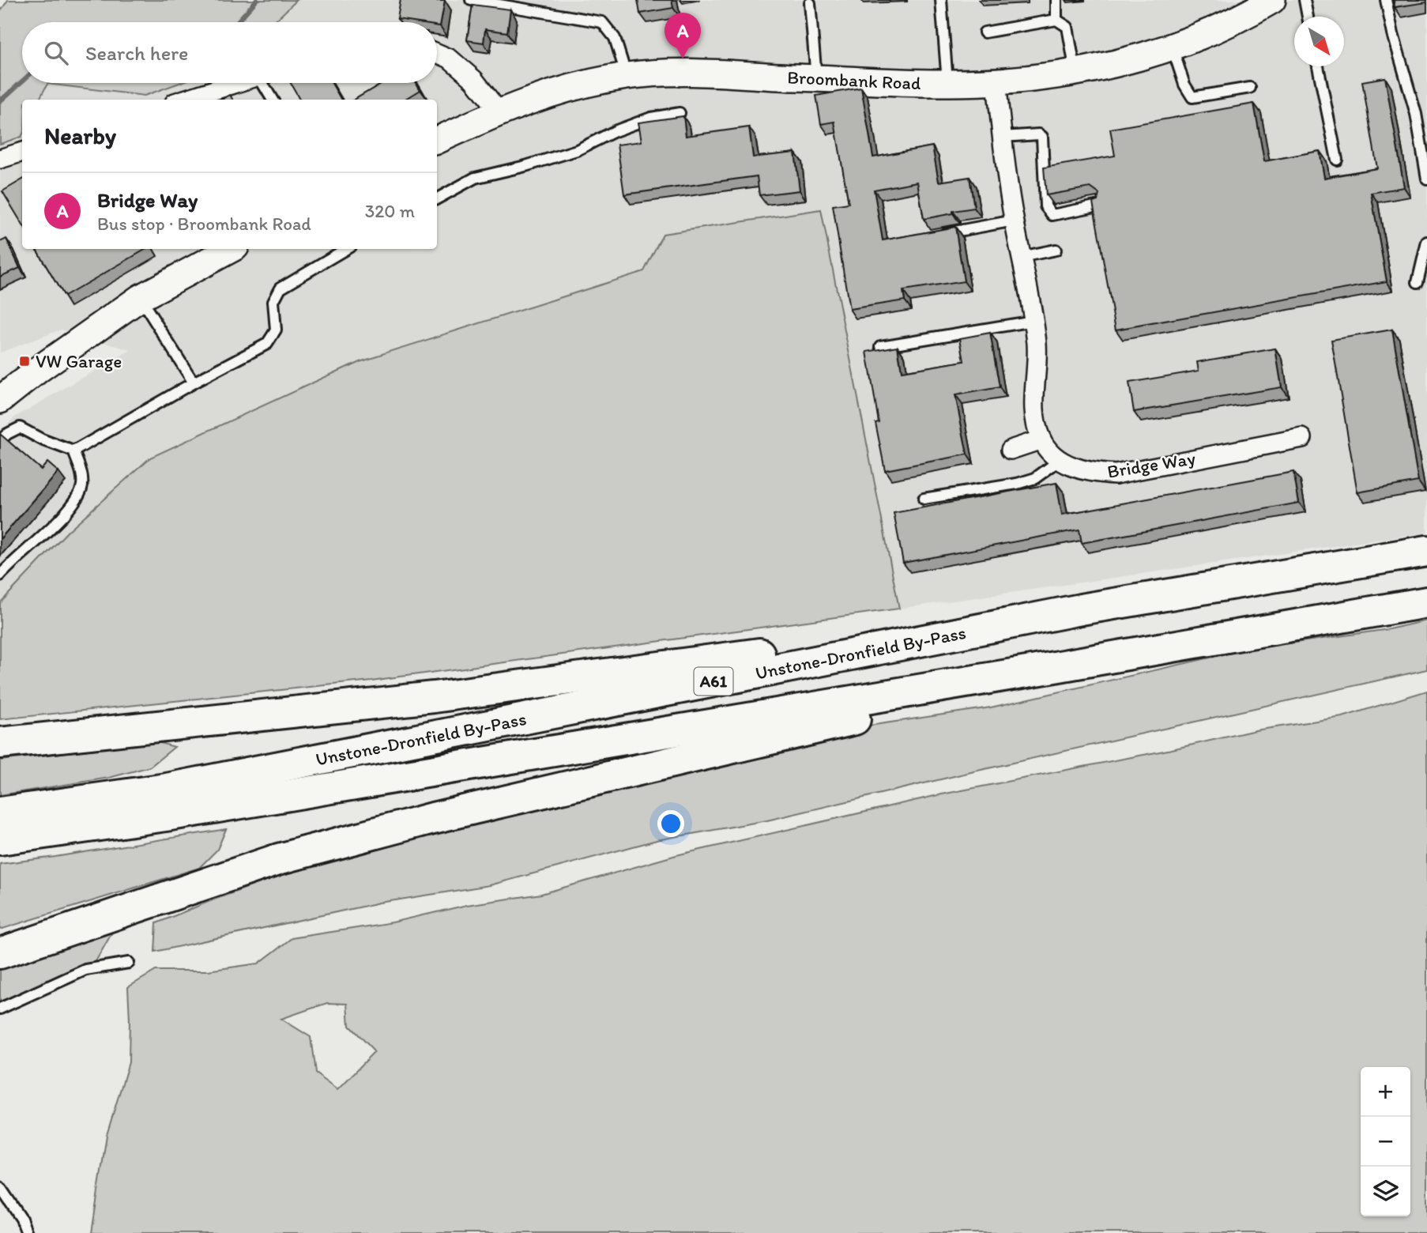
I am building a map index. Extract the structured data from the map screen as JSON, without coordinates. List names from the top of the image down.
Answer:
{
  "streets": {
    "highway": ["Unstone-Dronfield By-Pass", "A61"],
    "street": ["Broombank Road", "Bridge Way"]
  },
  "crossings": [
    ["Unstone-Dronfield By-Pass", "A61"]
  ],
  "places": {
    "transit": ["VW Garage"]
  },
  "north": "bottom right",
  "page": {
    "pins": "A",
    "search": "Search here",
    "heading": "Nearby",
    "list": [
      {
        "mark": "A",
        "name": "Bridge Way",
        "note": "Bus stop · Broombank Road",
        "value": "320 m"
      }
    ],
    "map_buttons": ["+", "−"]
  }
}
